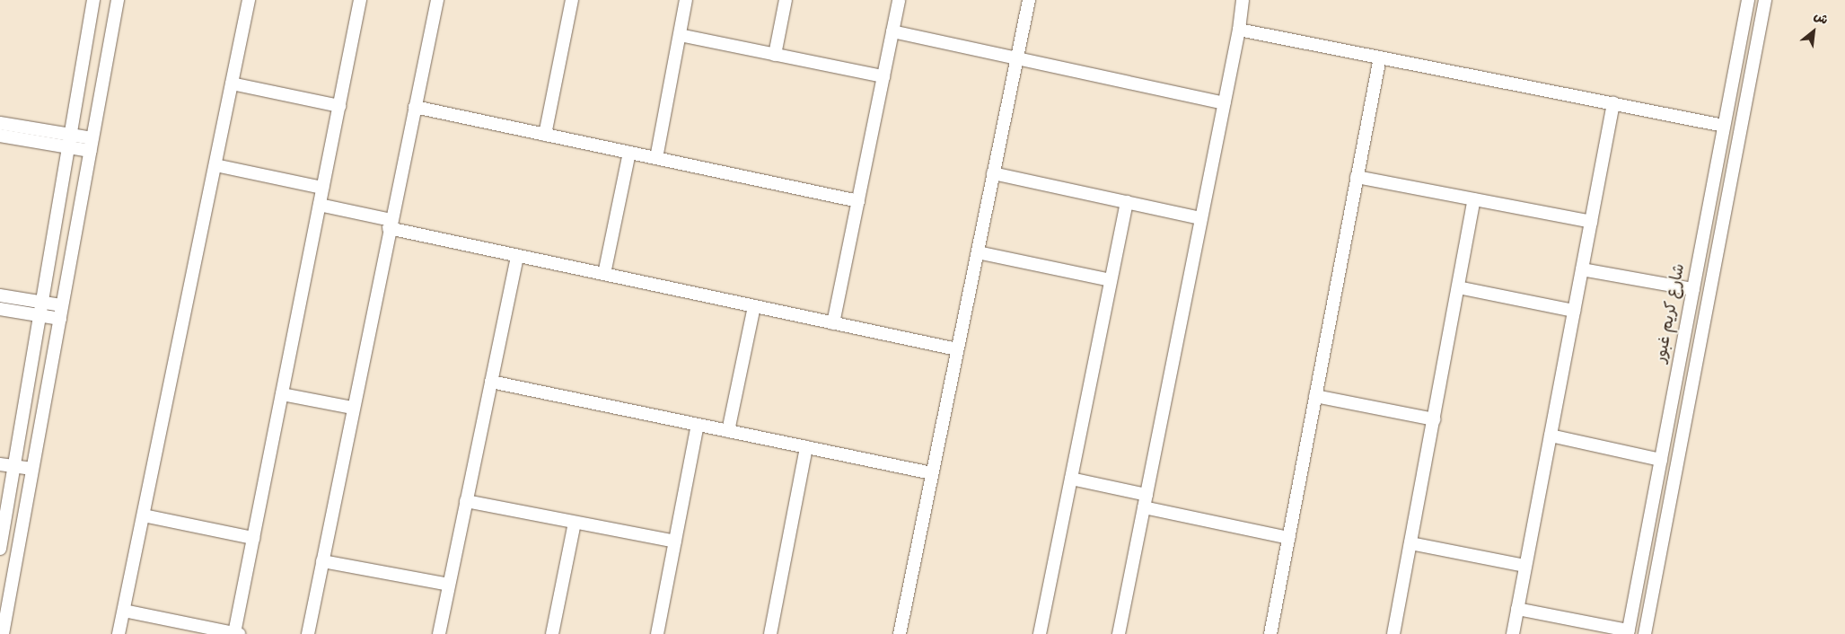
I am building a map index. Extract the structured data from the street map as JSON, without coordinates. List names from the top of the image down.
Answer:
{
  "streets": {
    "street": ["شارع كريم غبور"]
  },
  "north": "top right"
}
